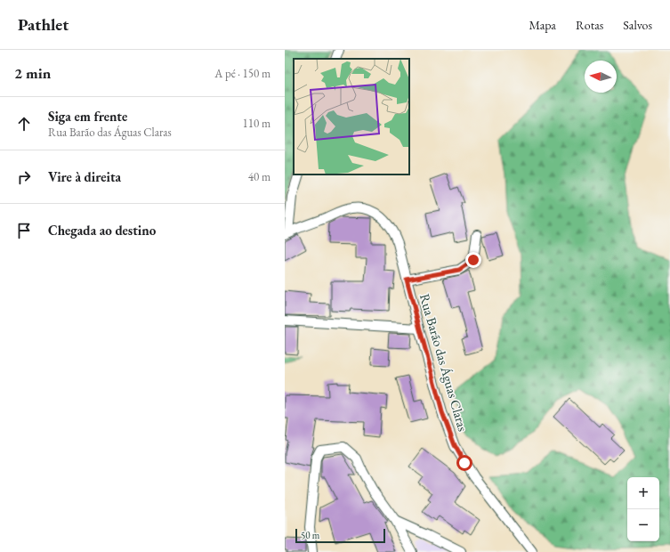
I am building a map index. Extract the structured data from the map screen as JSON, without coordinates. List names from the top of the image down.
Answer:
{
  "streets": {
    "street": ["Rua Barão das Águas Claras"]
  },
  "scale_bar": "50 m",
  "north": "left",
  "page": {
    "header": "Pathlet",
    "nav": ["Mapa", "Rotas", "Salvos"],
    "heading": ["2 min", "A pé · 150 m"],
    "list": [
      ["Siga em frente", "Rua Barão das Águas Claras", "110 m"],
      ["Vire à direita", "40 m"],
      "Chegada ao destino"
    ],
    "map_buttons": ["+", "−"],
    "scale": "50 m"
  }
}
